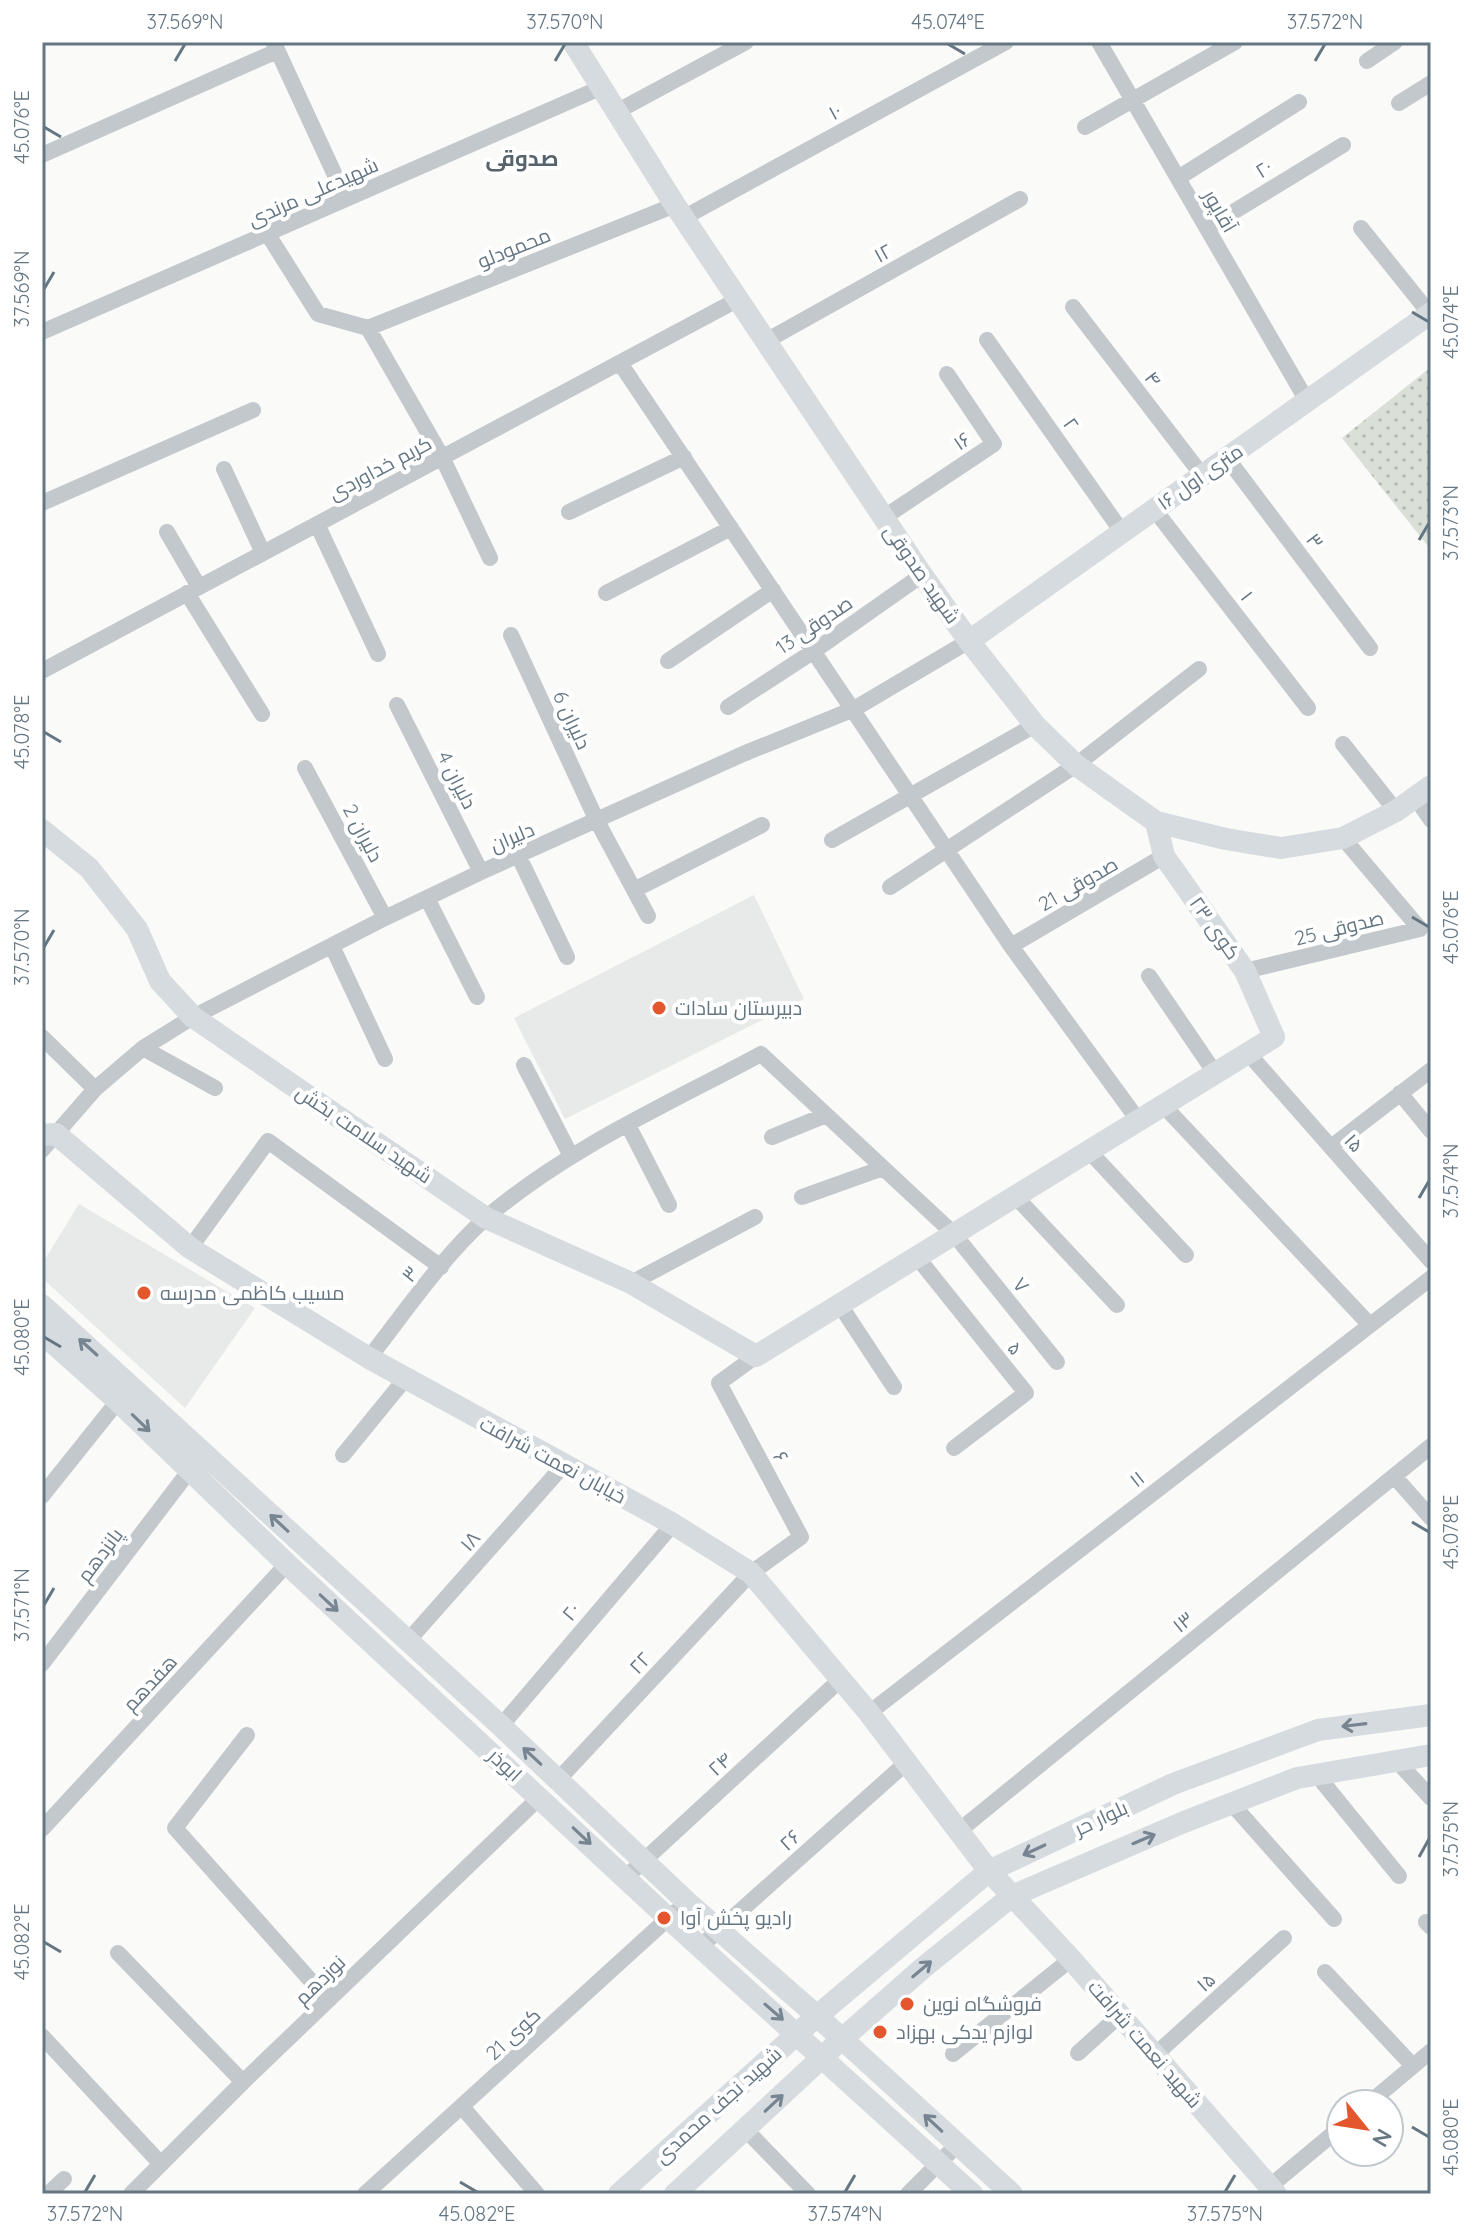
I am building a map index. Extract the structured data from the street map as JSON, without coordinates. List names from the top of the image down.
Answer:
{
  "streets": {
    "main road": [
      "۱۶ متری اول",
      "شهید صدوقی",
      "کوی ۲۳",
      "شهید سلامت بخش",
      "خیابان نعمت شرافت",
      "ابوذر",
      "بلوار حر",
      "شهید نعمت شرافت",
      "شهید نجف محمدی"
    ],
    "street": [
      "۱۰",
      "۲۰",
      "شهیدعلی مرندی",
      "آقاپور",
      "محمودلو",
      "۱۲",
      "۴",
      "۲",
      "۱۶",
      "کریم خداوردی",
      "۳",
      "۱",
      "صدوقی 13",
      "دلیران 6",
      "دلیران 4",
      "دلیران 2",
      "دلیران",
      "صدوقی 21",
      "صدوقی 25",
      "۱۵",
      "۷",
      "۵",
      "۶",
      "۱۱",
      "۱۸",
      "پانزدهم",
      "۱۳",
      "۲۲",
      "هفدهم",
      "۲۴",
      "۲۶",
      "نوزدهم",
      "کوی 21"
    ]
  },
  "crossings": [
    ["۱۰", "محمودلو"],
    ["۱۰", "شهید صدوقی"],
    ["۲۰", "آقاپور"],
    ["۲۰", "خیابان نعمت شرافت"],
    ["۲۰", "ابوذر"],
    ["شهیدعلی مرندی", "شهید صدوقی"],
    ["آقاپور", "۱۶ متری اول"],
    ["محمودلو", "شهید صدوقی"],
    ["۱۲", "شهید صدوقی"],
    ["۴", "۱۶ متری اول"],
    ["۲", "۱۶ متری اول"],
    ["۱۶", "شهید صدوقی"],
    ["کریم خداوردی", "شهید صدوقی"],
    ["۱۶ متری اول", "۳"],
    ["۱۶ متری اول", "شهید صدوقی"],
    ["۱۶ متری اول", "۱"],
    ["۱۶ متری اول", "دلیران"],
    ["۳", "شهید سلامت بخش"],
    ["۳", "۷"],
    ["۳", "خیابان نعمت شرافت"],
    ["شهید صدوقی", "صدوقی 13"],
    ["شهید صدوقی", "دلیران"],
    ["شهید صدوقی", "کوی ۲۳"],
    ["شهید صدوقی", "صدوقی 25"],
    ["دلیران 6", "دلیران"],
    ["دلیران 4", "دلیران"],
    ["دلیران 2", "دلیران"],
    ["دلیران", "شهید سلامت بخش"],
    ["دلیران", "خیابان نعمت شرافت"],
    ["صدوقی 21", "کوی ۲۳"],
    ["کوی ۲۳", "صدوقی 25"],
    ["کوی ۲۳", "۱۵"],
    ["شهید سلامت بخش", "۶"],
    ["۱۵", "شهید نعمت شرافت"],
    ["۶", "خیابان نعمت شرافت"],
    ["۶", "۲۲"],
    ["خیابان نعمت شرافت", "۱۱"],
    ["خیابان نعمت شرافت", "۱۸"],
    ["خیابان نعمت شرافت", "۱۳"],
    ["خیابان نعمت شرافت", "۲۲"],
    ["خیابان نعمت شرافت", "۲۴"],
    ["خیابان نعمت شرافت", "بلوار حر"],
    ["خیابان نعمت شرافت", "۲۶"],
    ["خیابان نعمت شرافت", "شهید نعمت شرافت"],
    ["۱۸", "ابوذر"],
    ["پانزدهم", "ابوذر"],
    ["۲۲", "ابوذر"],
    ["هفدهم", "ابوذر"],
    ["۲۴", "ابوذر"],
    ["ابوذر", "بلوار حر"],
    ["ابوذر", "۲۶"],
    ["ابوذر", "نوزدهم"],
    ["ابوذر", "کوی 21"],
    ["ابوذر", "شهید نجف محمدی"],
    ["بلوار حر", "شهید نعمت شرافت"],
    ["بلوار حر", "شهید نجف محمدی"]
  ],
  "districts": ["صدوقی"],
  "places": [
    "دبیرستان سادات",
    "مسیب کاظمی مدرسه",
    "رادیو پخش آوا",
    "فروشگاه نوین",
    "لوازم یدکی بهزاد"
  ],
  "north": "bottom right",
  "coordinates": [
    "37.569°N",
    "37.570°N",
    "45.074°E",
    "37.572°N",
    "45.076°E",
    "37.573°N",
    "45.078°E",
    "37.574°N",
    "45.080°E",
    "37.571°N",
    "37.575°N",
    "45.082°E"
  ]
}
